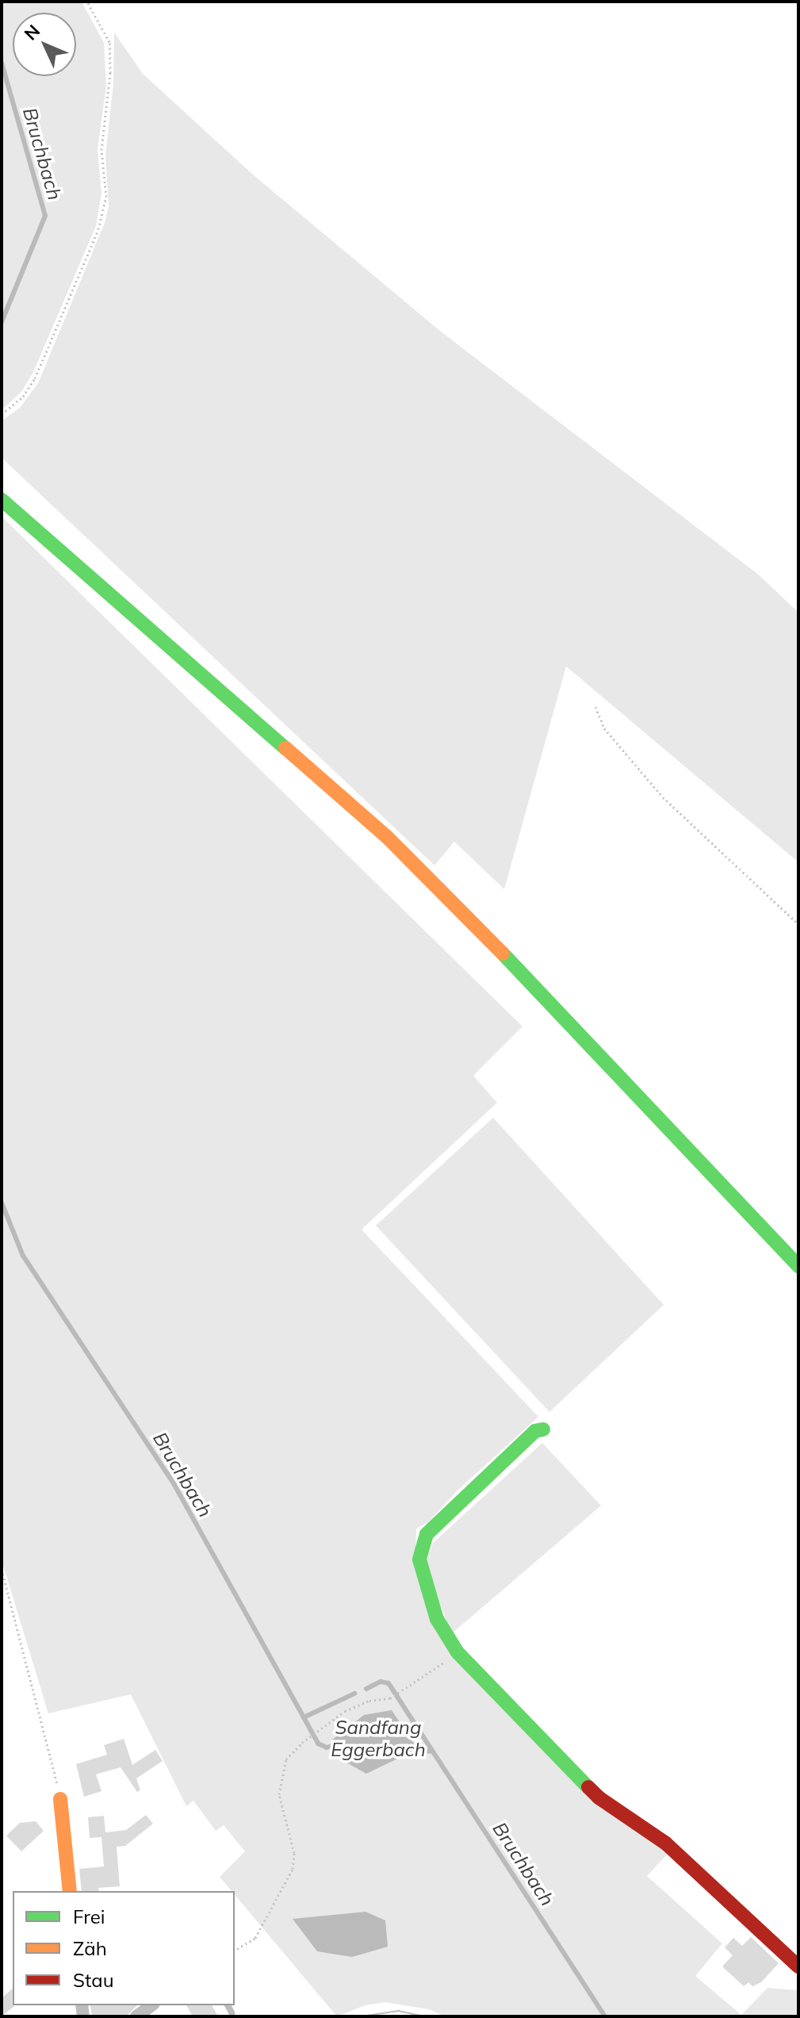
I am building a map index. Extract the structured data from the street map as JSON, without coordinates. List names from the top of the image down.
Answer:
{
  "water": ["Bruchbach", "Sandfang Eggerbach"],
  "legend": ["Frei", "Zäh", "Stau"],
  "north": "top left"
}
